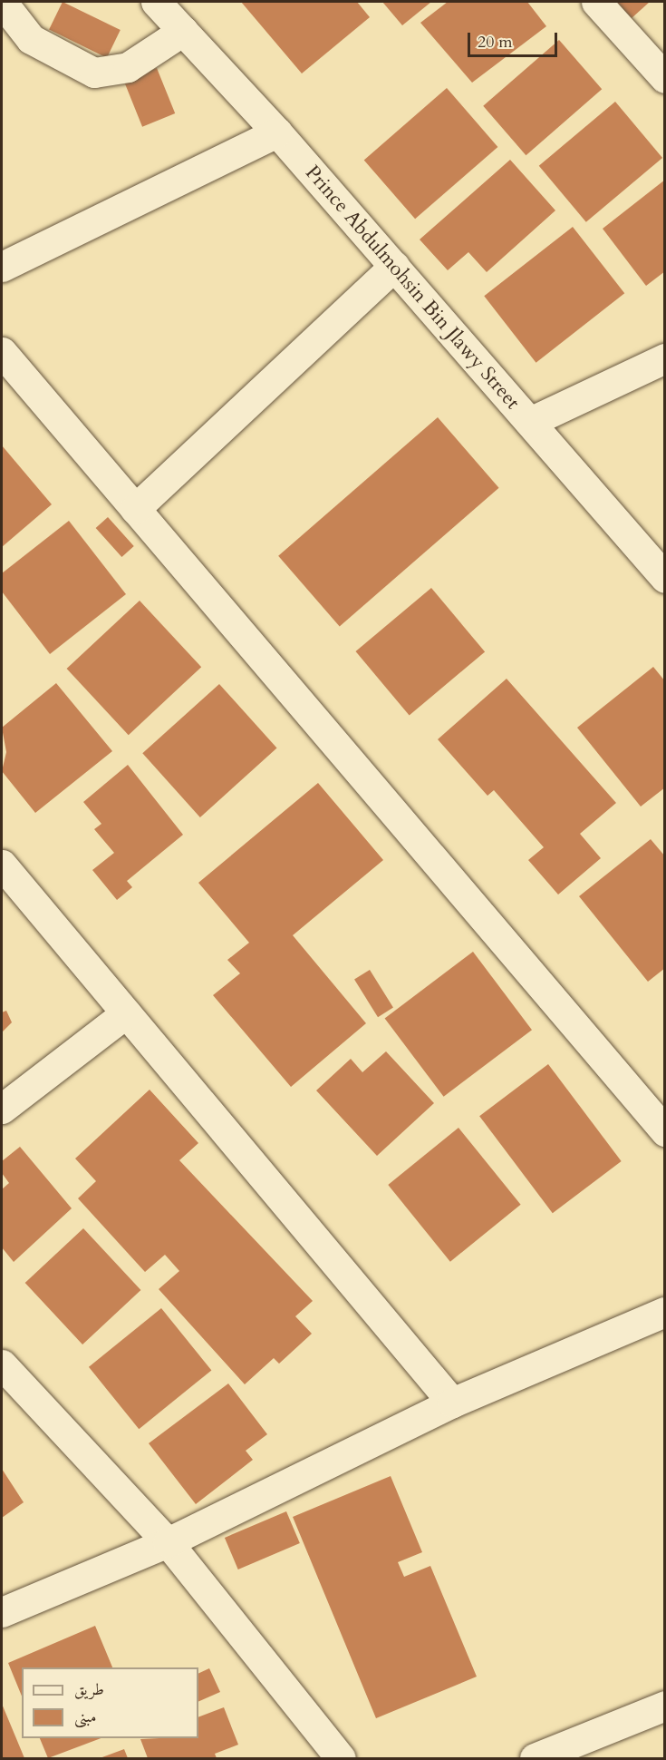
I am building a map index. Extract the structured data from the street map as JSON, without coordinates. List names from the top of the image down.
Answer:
{
  "streets": {
    "street": ["Prince Abdulmohsin Bin Jlawy Street"]
  },
  "legend": ["طريق", "مبنى"],
  "scale_bar": "20 m"
}
